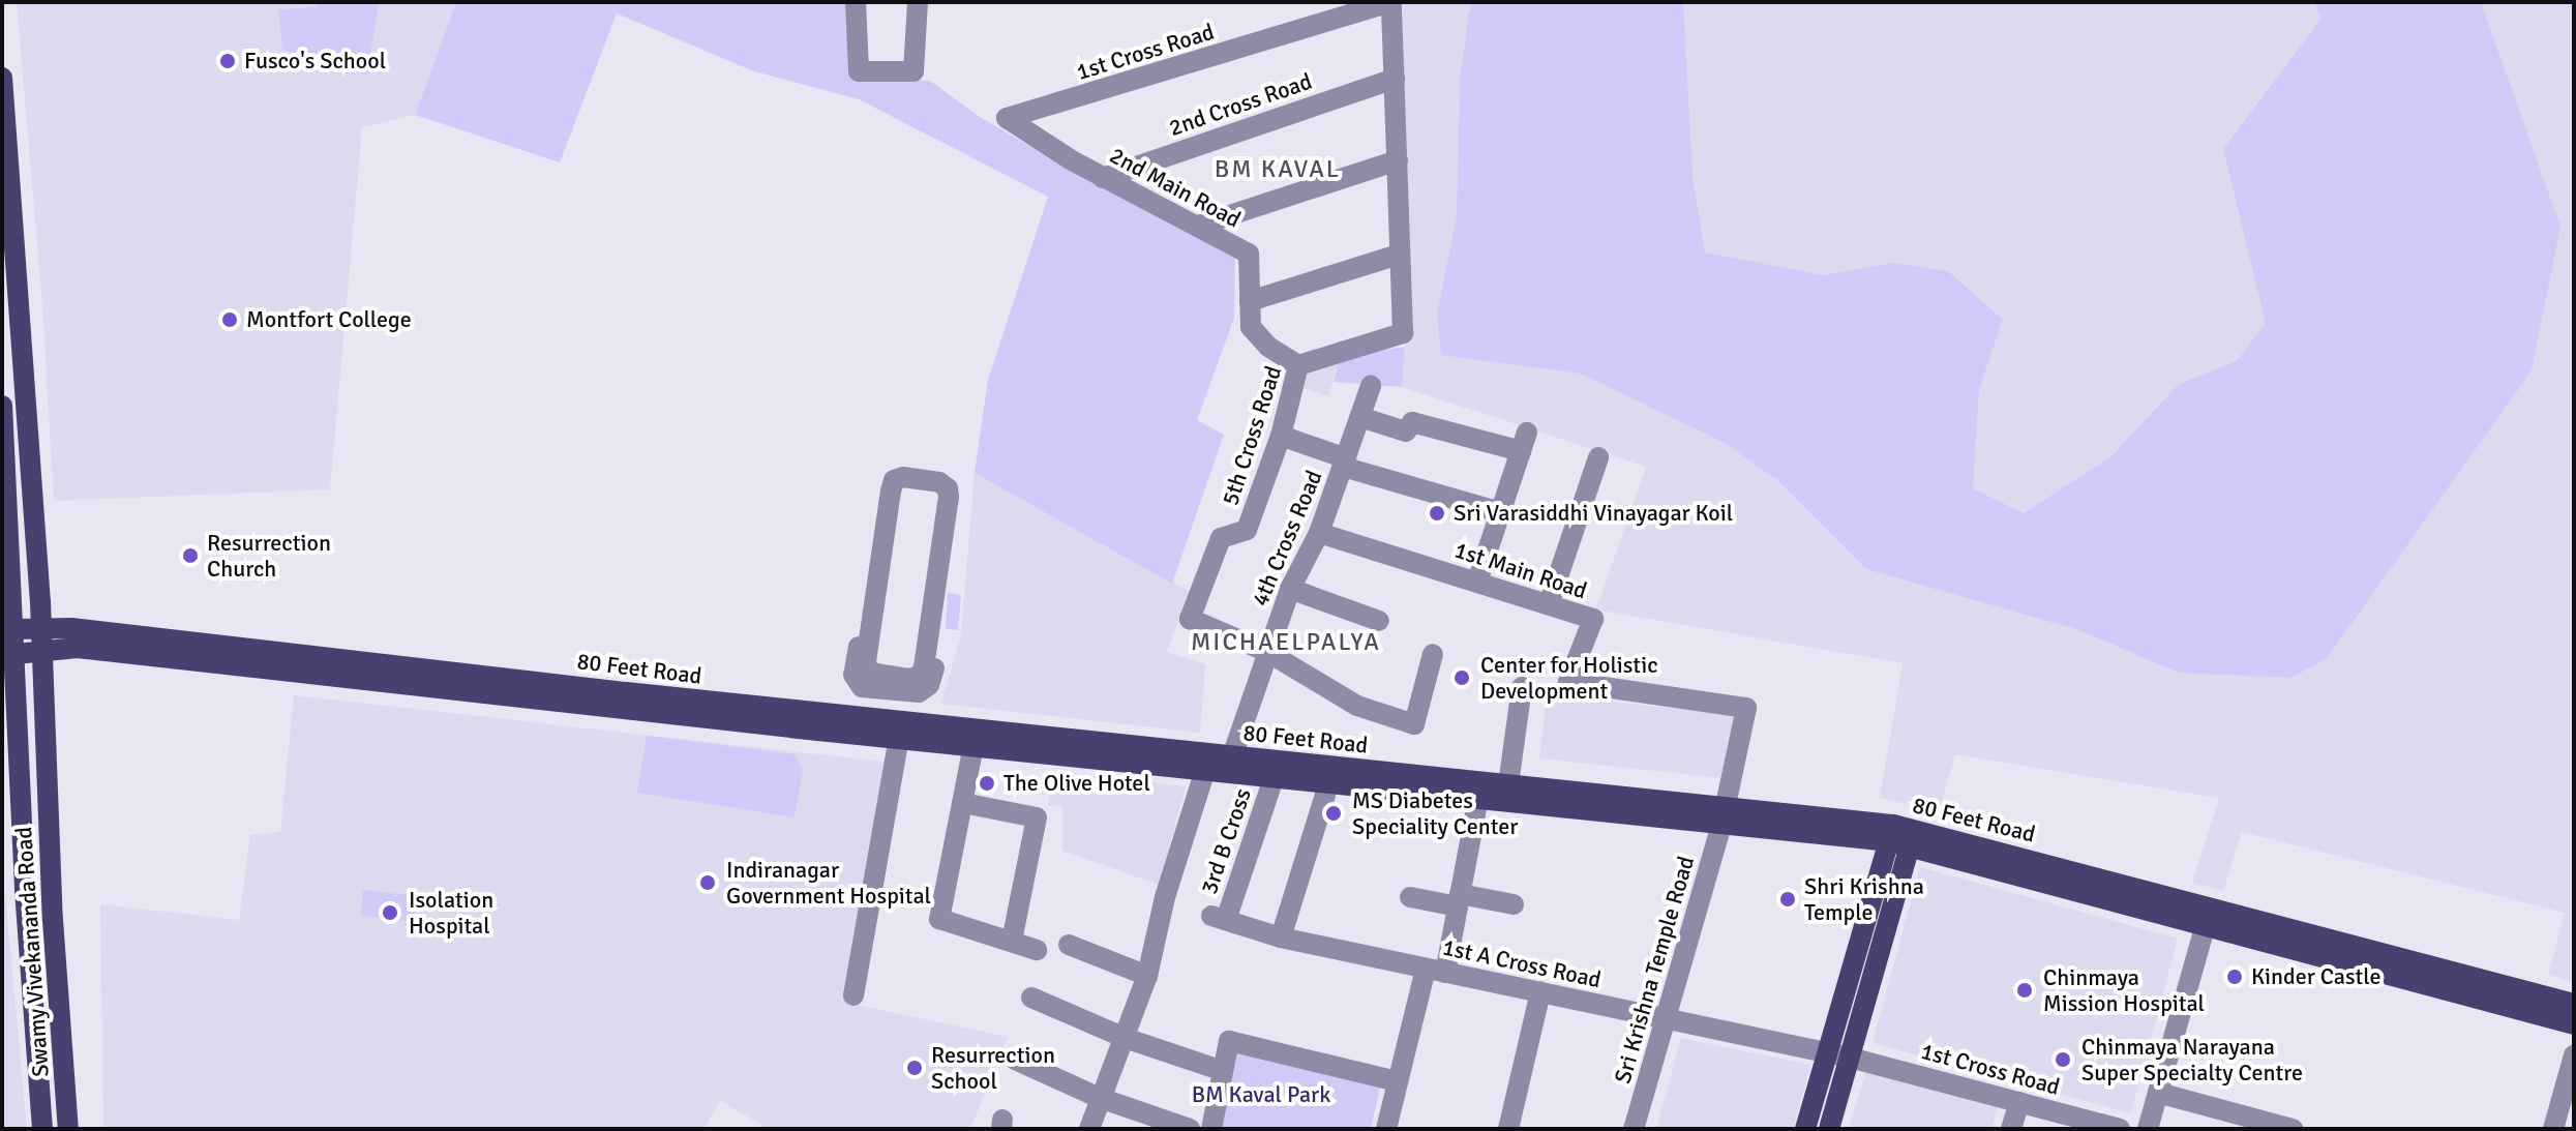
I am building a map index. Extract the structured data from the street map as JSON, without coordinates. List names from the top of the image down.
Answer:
{
  "streets": {
    "main road": ["80 Feet Road", "Swamy Vivekananda Road"],
    "street": [
      "1st Cross Road",
      "2nd Cross Road",
      "2nd Main Road",
      "5th Cross Road",
      "4th Cross Road",
      "1st Main Road",
      "3rd B Cross",
      "1st A Cross Road",
      "Sri Krishna Temple Road"
    ]
  },
  "crossings": [
    ["1st Cross Road", "2nd Main Road"],
    ["1st Cross Road", "1st A Cross Road"],
    ["2nd Cross Road", "2nd Main Road"],
    ["2nd Main Road", "5th Cross Road"],
    ["5th Cross Road", "4th Cross Road"],
    ["4th Cross Road", "1st Main Road"],
    ["4th Cross Road", "80 Feet Road"],
    ["1st Main Road", "80 Feet Road"],
    ["1st Main Road", "Sri Krishna Temple Road"],
    ["80 Feet Road", "3rd B Cross"],
    ["80 Feet Road", "Swamy Vivekananda Road"],
    ["80 Feet Road", "Sri Krishna Temple Road"],
    ["3rd B Cross", "1st A Cross Road"],
    ["1st A Cross Road", "Sri Krishna Temple Road"]
  ],
  "districts": ["BM KAVAL", "MICHAELPALYA"],
  "parks": ["BM Kaval Park"],
  "places": [
    "Fusco's School",
    "Montfort College",
    "Sri Varasiddhi Vinayagar Koil",
    "Resurrection Church",
    "Center for Holistic Development",
    "The Olive Hotel",
    "MS Diabetes Speciality Center",
    "Indiranagar Government Hospital",
    "Shri Krishna Temple",
    "Isolation Hospital",
    "Kinder Castle",
    "Chinmaya Mission Hospital",
    "Chinmaya Narayana Super Specialty Centre",
    "Resurrection School"
  ]
}
